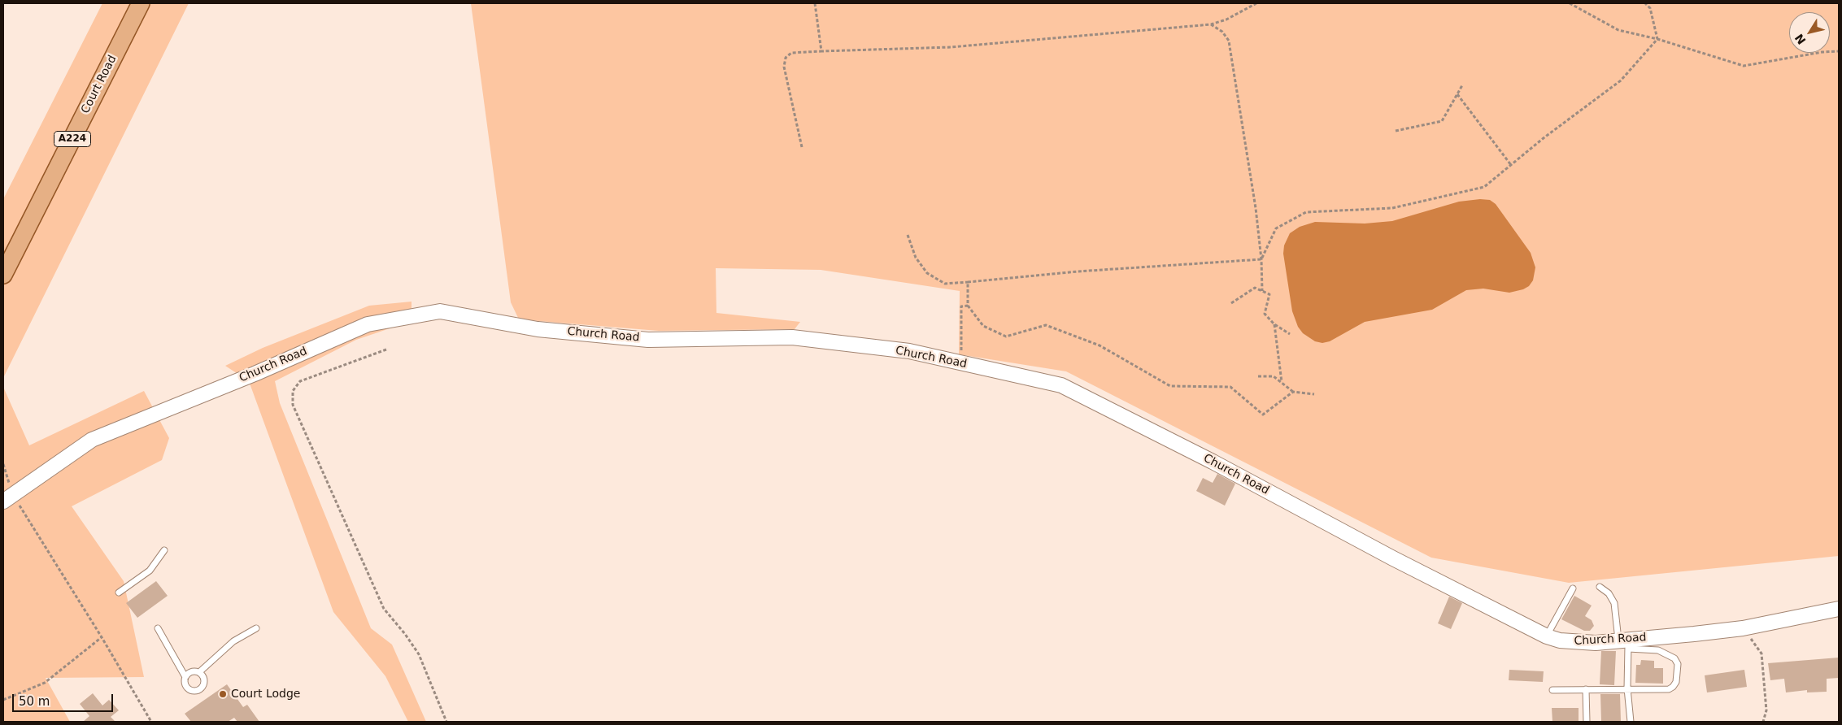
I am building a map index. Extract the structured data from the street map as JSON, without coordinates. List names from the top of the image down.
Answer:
{
  "streets": {
    "main road": ["Court Road", "A224"],
    "street": ["Church Road"]
  },
  "places": ["Court Lodge"],
  "scale_bar": "50 m",
  "north": "bottom left"
}
